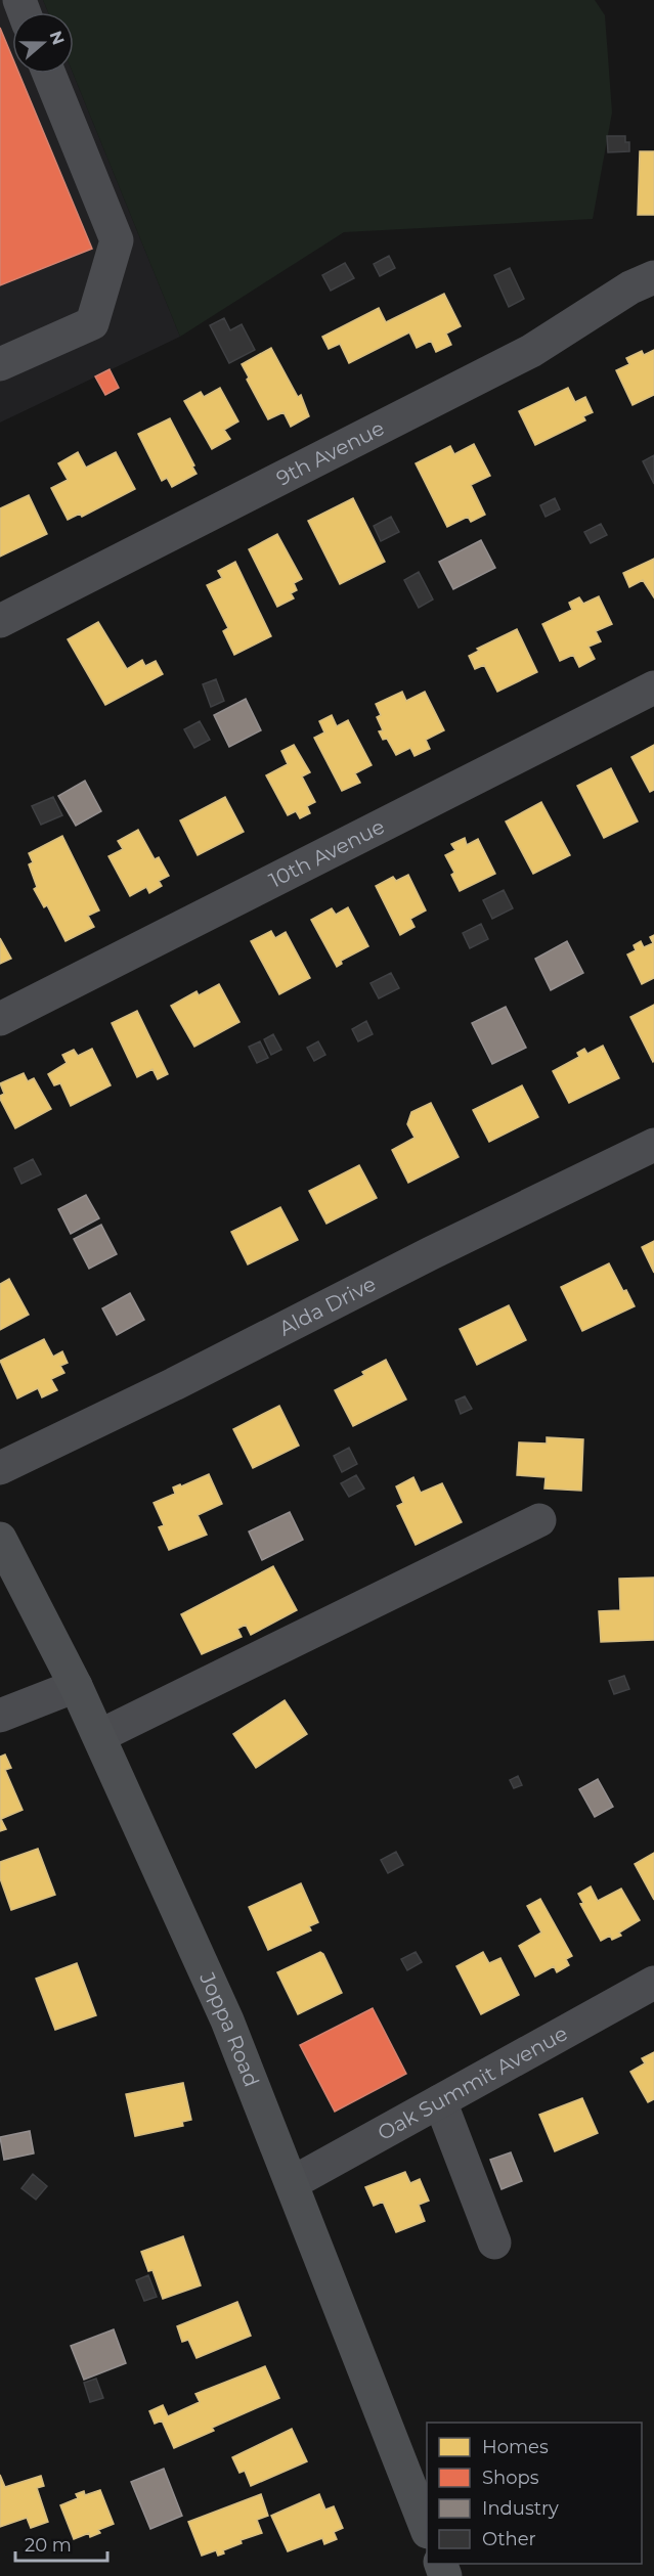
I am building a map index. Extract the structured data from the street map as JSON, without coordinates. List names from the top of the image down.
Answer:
{
  "streets": {
    "main road": ["Joppa Road"],
    "street": [
      "9th Avenue",
      "10th Avenue",
      "Alda Drive",
      "Oak Summit Avenue"
    ]
  },
  "crossings": [
    ["Joppa Road", "Oak Summit Avenue"]
  ],
  "legend": [
    "Homes",
    "Shops",
    "Industry",
    "Other"
  ],
  "scale_bar": "20 m",
  "north": "right"
}
